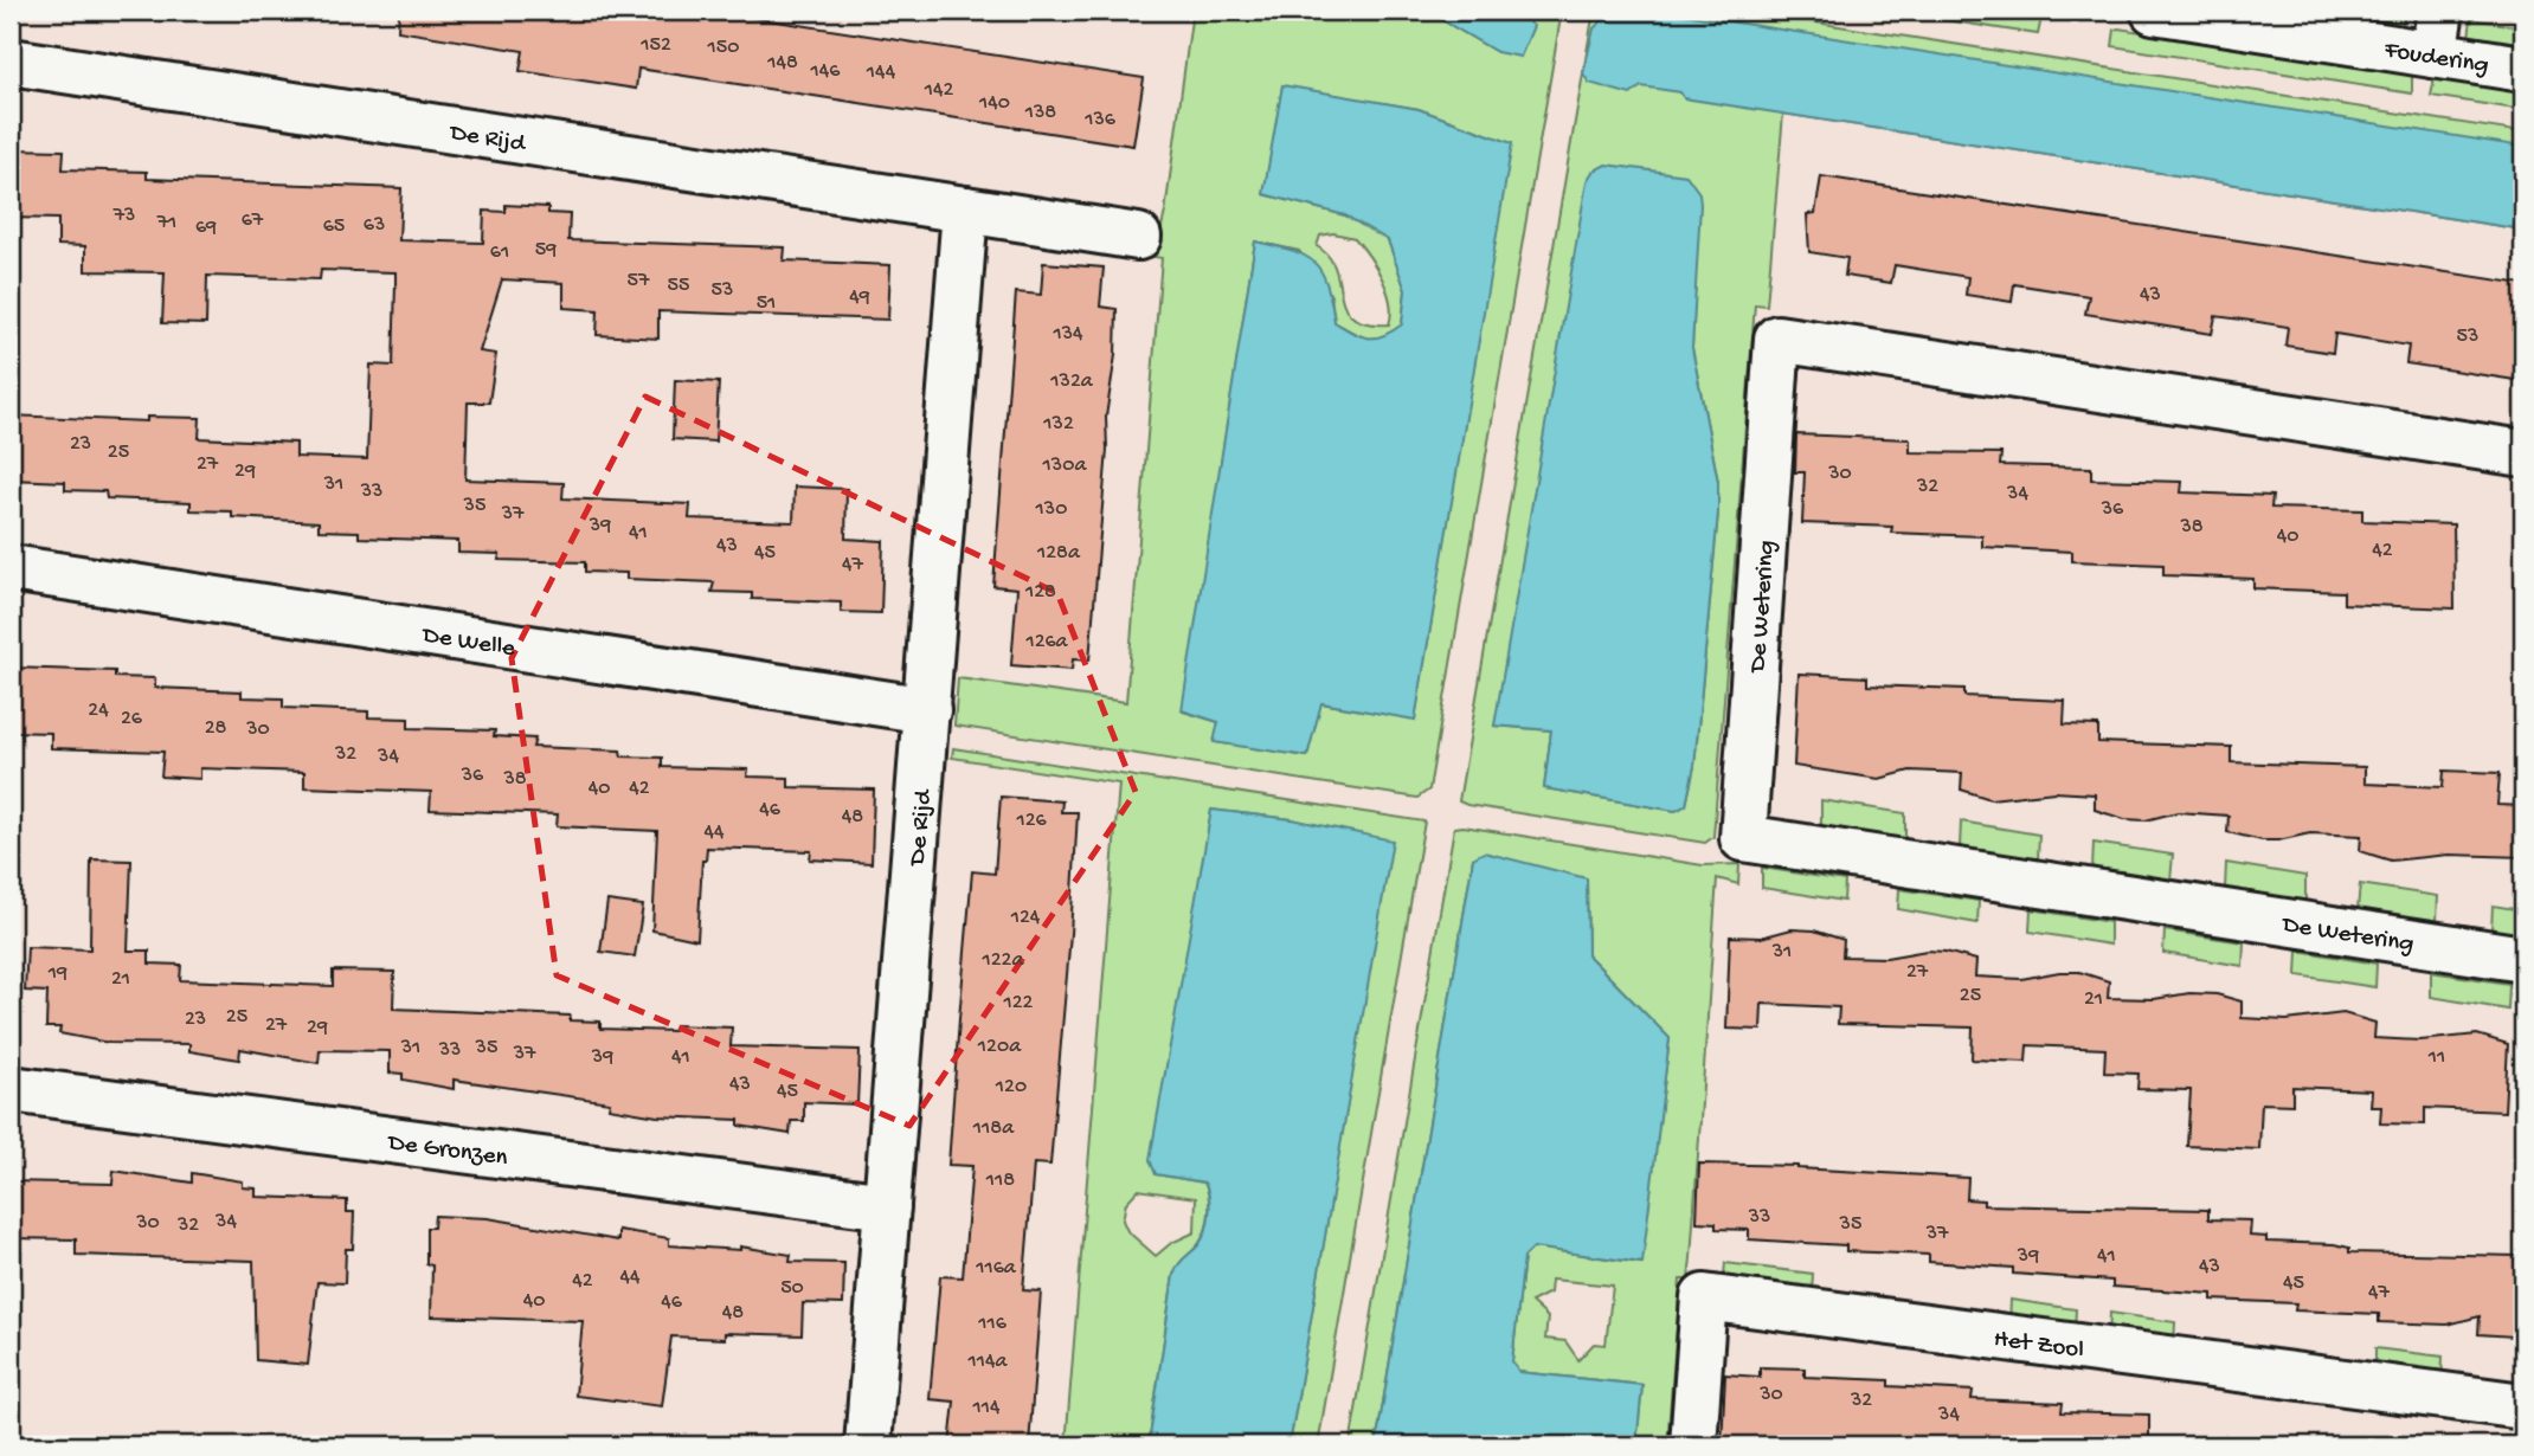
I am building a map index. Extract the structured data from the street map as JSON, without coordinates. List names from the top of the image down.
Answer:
{
  "streets": {
    "street": [
      "Foudering",
      "De Rijd",
      "De Wetering",
      "De Welle",
      "De Gronzen",
      "Het Zool"
    ]
  },
  "crossings": [
    ["De Rijd", "De Welle"],
    ["De Rijd", "De Gronzen"]
  ],
  "house_numbers": [
    "152",
    "150",
    "148",
    "146",
    "144",
    "142",
    "140",
    "138",
    "136",
    "73",
    "67",
    "71",
    "63",
    "65",
    "69",
    "59",
    "61",
    "57",
    "55",
    "53",
    "43",
    "49",
    "51",
    "134",
    "53",
    "132a",
    "132",
    "23",
    "25",
    "27",
    "130a",
    "29",
    "30",
    "31",
    "32",
    "33",
    "34",
    "35",
    "130",
    "36",
    "37",
    "39",
    "38",
    "41",
    "40",
    "43",
    "42",
    "45",
    "128a",
    "47",
    "128",
    "126a",
    "24",
    "26",
    "28",
    "30",
    "32",
    "34",
    "36",
    "38",
    "40",
    "42",
    "46",
    "48",
    "126",
    "44",
    "124",
    "31",
    "122a",
    "27",
    "19",
    "21",
    "25",
    "21",
    "122",
    "25",
    "23",
    "27",
    "29",
    "120a",
    "31",
    "35",
    "33",
    "37",
    "39",
    "41",
    "11",
    "43",
    "120",
    "45",
    "118a",
    "118",
    "33",
    "34",
    "30",
    "35",
    "32",
    "37",
    "39",
    "41",
    "43",
    "116a",
    "44",
    "42",
    "45",
    "50",
    "47",
    "40",
    "46",
    "48",
    "116",
    "114a",
    "30",
    "32",
    "114",
    "34"
  ]
}
